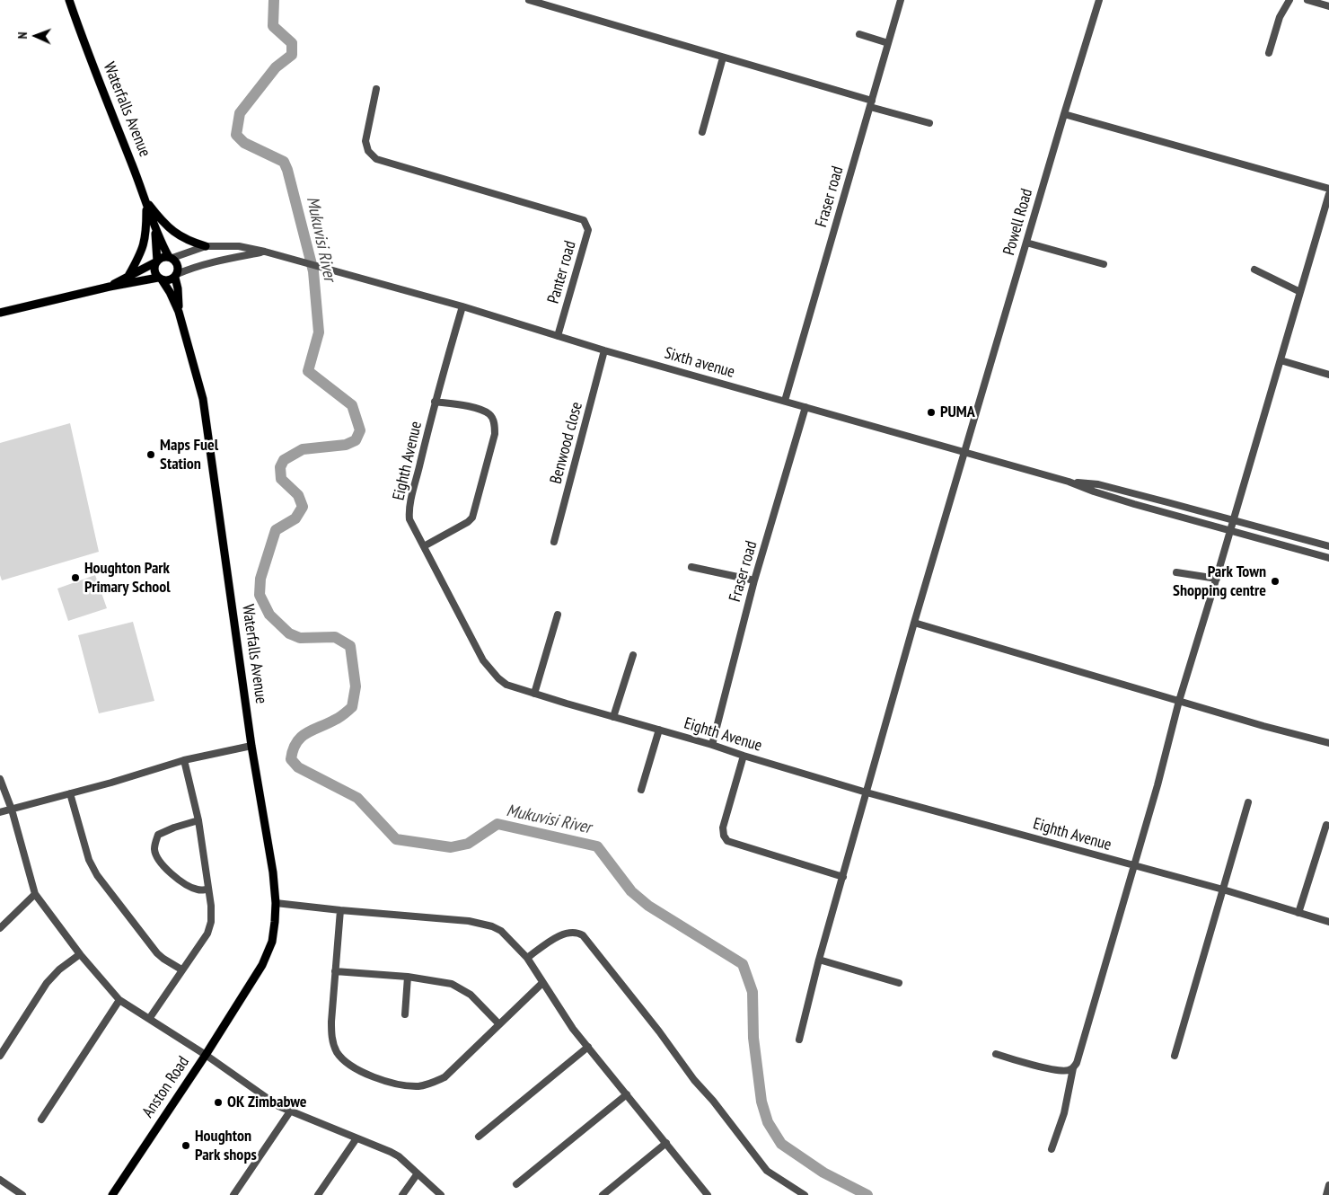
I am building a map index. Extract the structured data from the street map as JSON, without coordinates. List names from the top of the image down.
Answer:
{
  "streets": {
    "main road": ["Waterfalls Avenue", "Anston Road"],
    "street": [
      "Fraser road",
      "Powell Road",
      "Panter road",
      "Sixth avenue",
      "Benwood close",
      "Eighth Avenue"
    ]
  },
  "crossings": [
    ["Waterfalls Avenue", "Anston Road"],
    ["Fraser road", "Sixth avenue"],
    ["Fraser road", "Eighth Avenue"],
    ["Powell Road", "Sixth avenue"],
    ["Powell Road", "Eighth Avenue"],
    ["Panter road", "Sixth avenue"],
    ["Sixth avenue", "Benwood close"],
    ["Sixth avenue", "Eighth Avenue"]
  ],
  "water": ["Mukuvisi River"],
  "places": [
    "PUMA",
    "Maps Fuel Station",
    "Houghton Park Primary School",
    "Park Town Shopping centre",
    "OK Zimbabwe",
    "Houghton Park shops"
  ],
  "north": "left"
}
